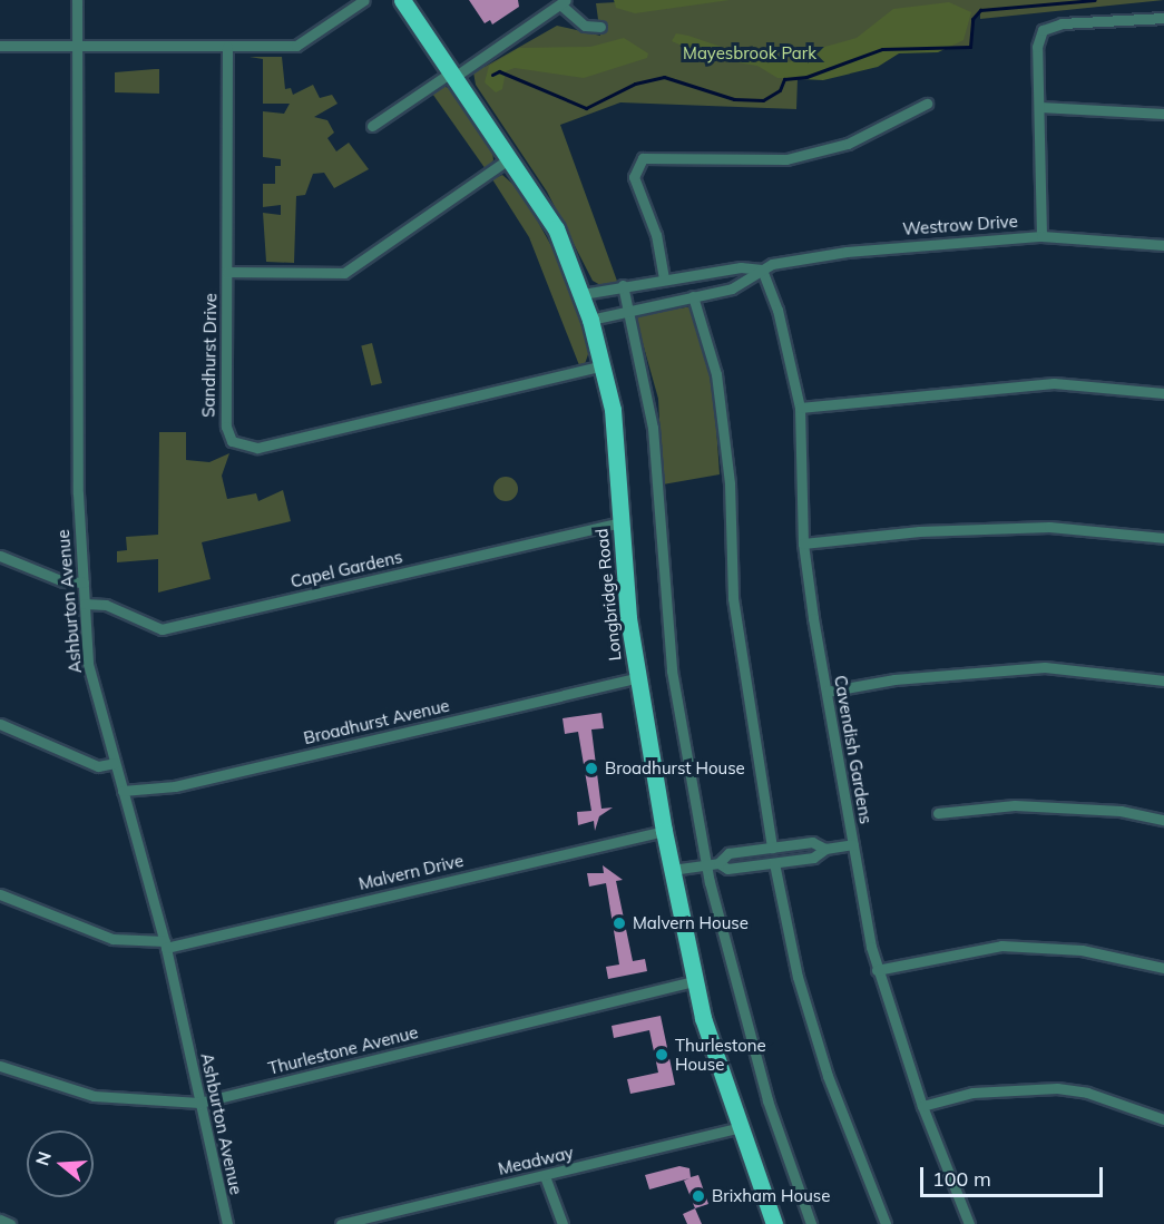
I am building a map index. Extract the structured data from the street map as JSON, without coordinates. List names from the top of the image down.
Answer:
{
  "streets": {
    "main road": ["Longbridge Road"],
    "street": [
      "Westrow Drive",
      "Sandhurst Drive",
      "Capel Gardens",
      "Ashburton Avenue",
      "Broadhurst Avenue",
      "Cavendish Gardens",
      "Malvern Drive",
      "Thurlestone Avenue",
      "Meadway"
    ]
  },
  "crossings": [
    ["Westrow Drive", "Longbridge Road"],
    ["Westrow Drive", "Cavendish Gardens"],
    ["Sandhurst Drive", "Longbridge Road"],
    ["Capel Gardens", "Longbridge Road"],
    ["Capel Gardens", "Ashburton Avenue"],
    ["Longbridge Road", "Broadhurst Avenue"],
    ["Longbridge Road", "Malvern Drive"],
    ["Longbridge Road", "Thurlestone Avenue"],
    ["Longbridge Road", "Meadway"],
    ["Ashburton Avenue", "Broadhurst Avenue"],
    ["Ashburton Avenue", "Malvern Drive"],
    ["Ashburton Avenue", "Thurlestone Avenue"]
  ],
  "parks": ["Mayesbrook Park"],
  "places": [
    "Broadhurst House",
    "Malvern House",
    "Thurlestone House",
    "Brixham House"
  ],
  "scale_bar": "100 m",
  "north": "left"
}
